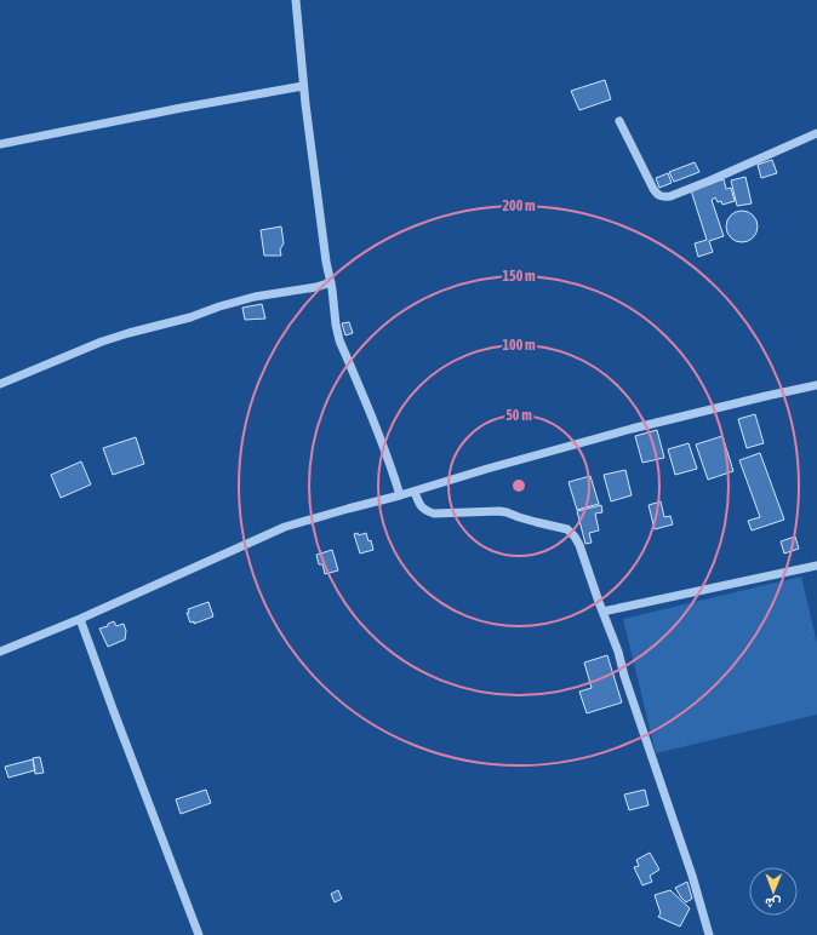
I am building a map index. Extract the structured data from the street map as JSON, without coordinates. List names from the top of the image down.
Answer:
{
  "north": "bottom",
  "rings": [
    "200 m",
    "150 m",
    "100 m",
    "50 m"
  ]
}
